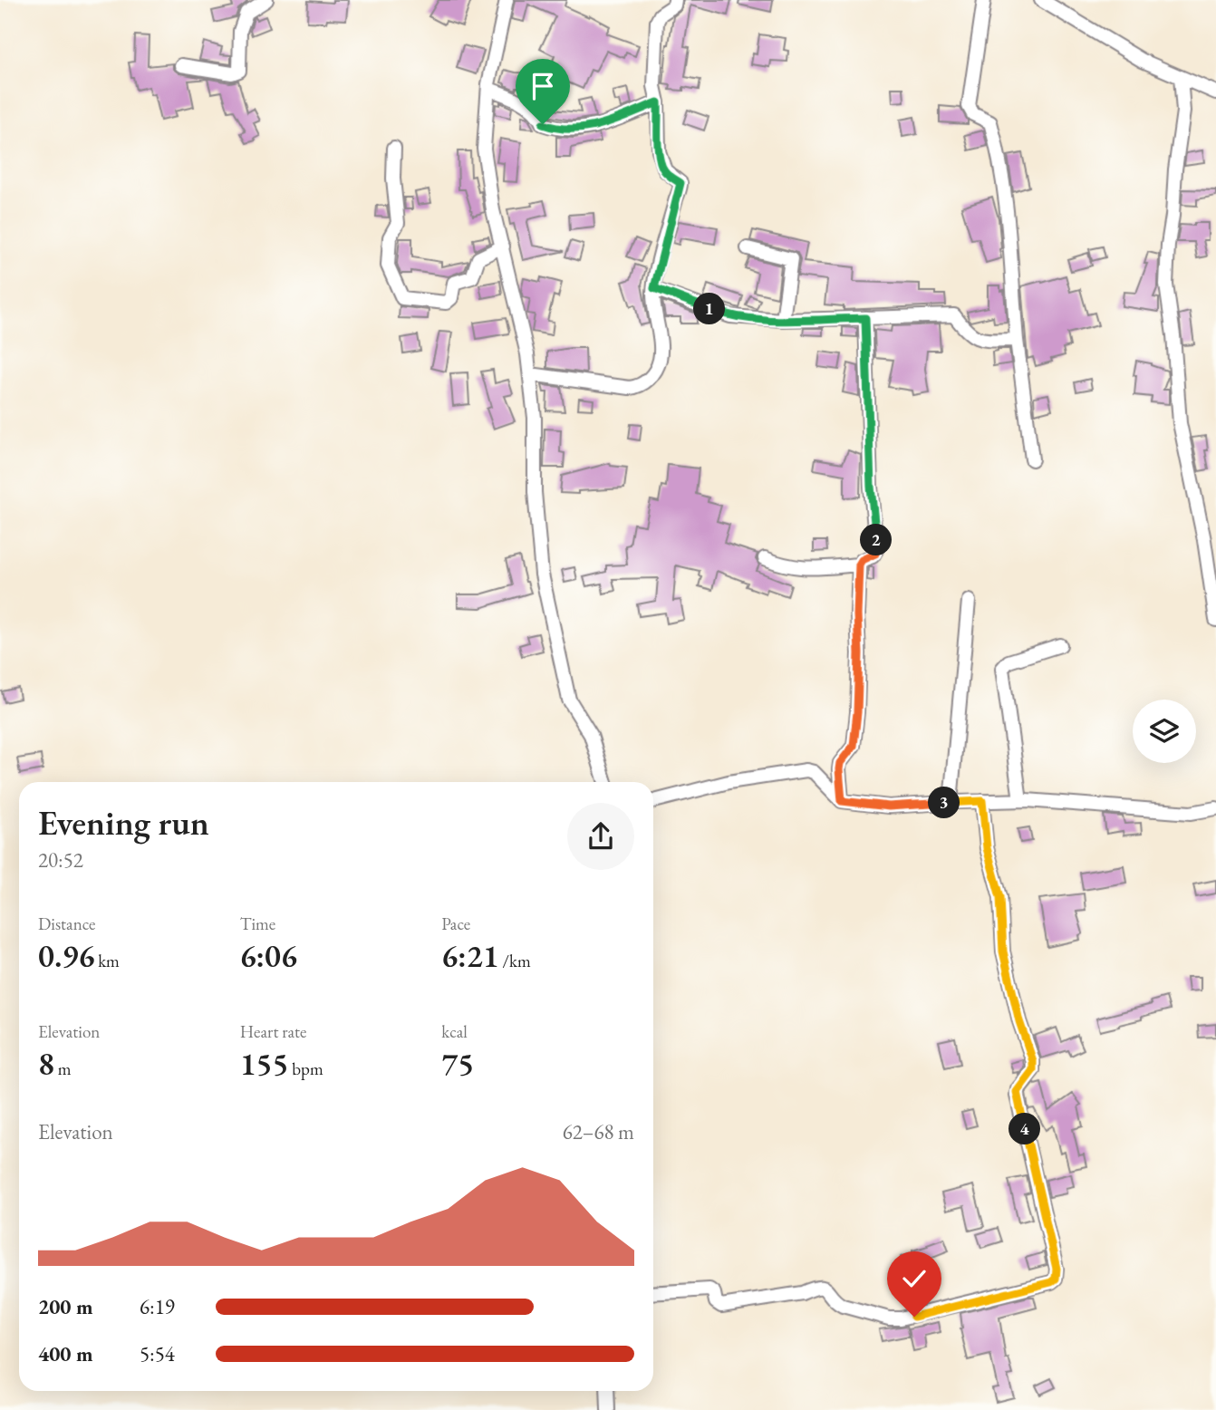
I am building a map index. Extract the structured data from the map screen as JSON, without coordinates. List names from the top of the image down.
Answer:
{
  "page": {
    "pins": [
      "1",
      "2",
      "3",
      "4"
    ],
    "heading": ["Evening run", "20:52"],
    "stats": [
      ["Distance", "0.96 km"],
      ["Time", "6:06"],
      ["Pace", "6:21 /km"],
      ["Elevation", "8 m"],
      ["Heart rate", "155 bpm"],
      ["kcal", "75"]
    ],
    "chart": ["Elevation", "62–68 m"],
    "list": [
      {
        "name": "200 m",
        "note": "6:19"
      },
      {
        "name": "400 m",
        "note": "5:54"
      }
    ]
  }
}
